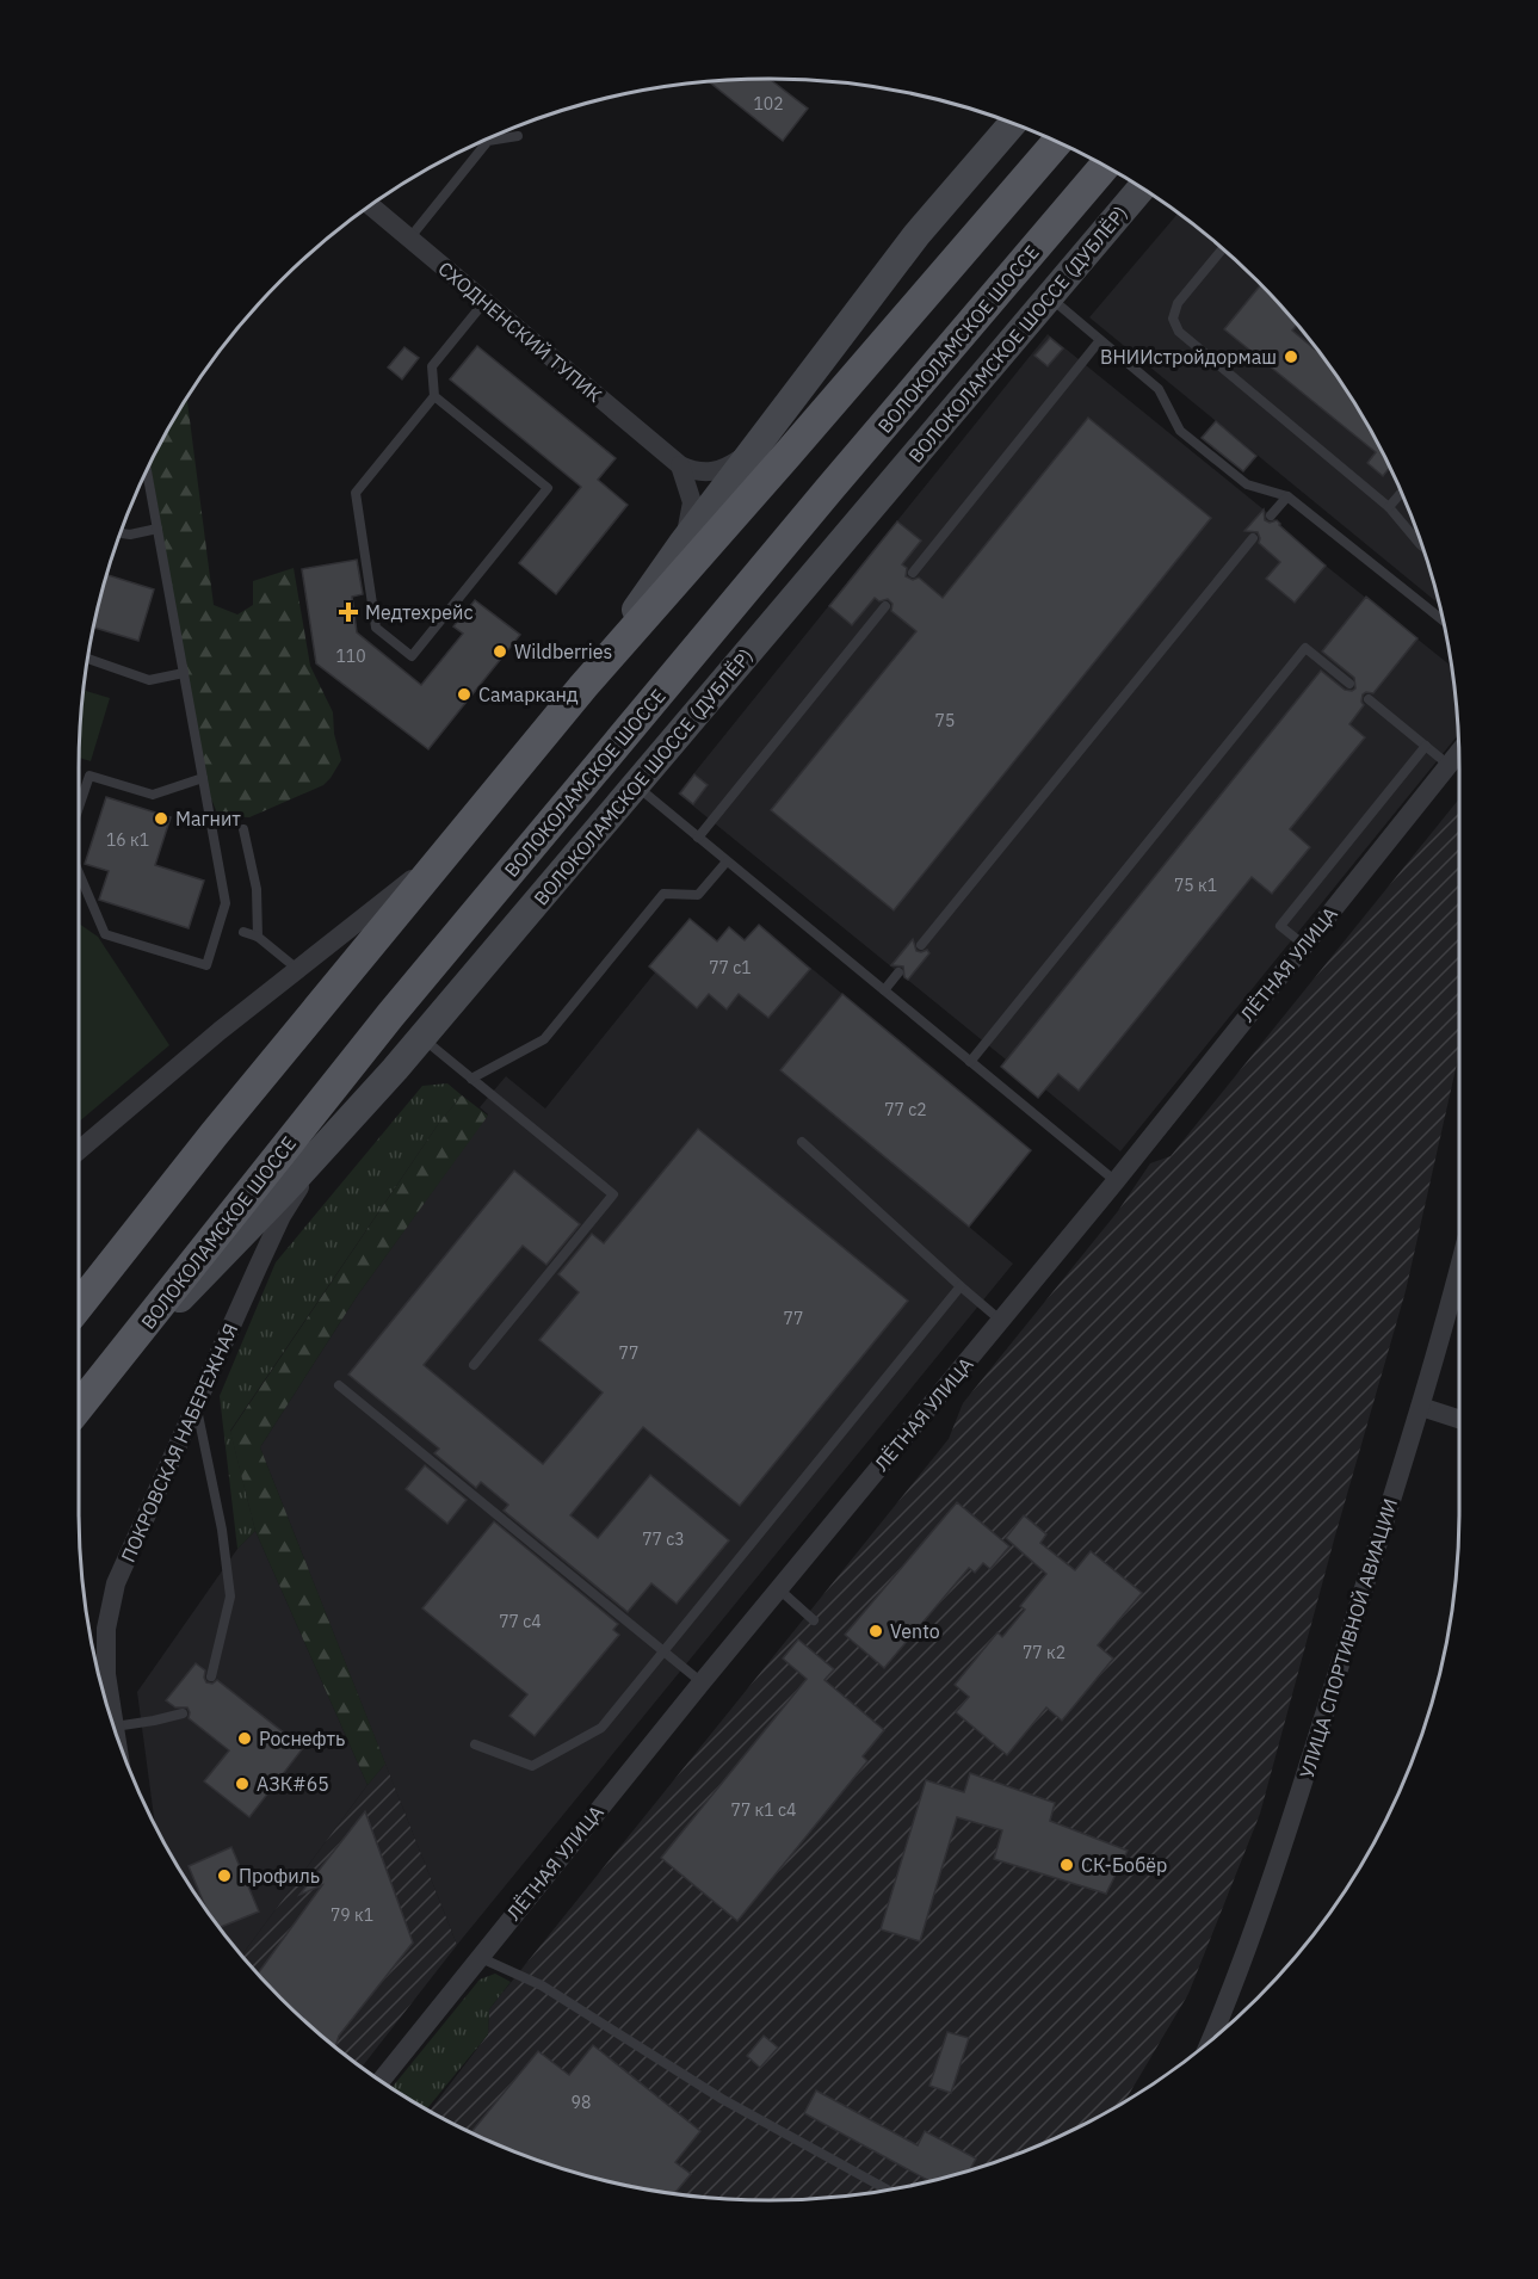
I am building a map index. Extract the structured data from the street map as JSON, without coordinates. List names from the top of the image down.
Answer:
{
  "streets": {
    "main road": ["ВОЛОКОЛАМСКОЕ ШОССЕ"],
    "street": [
      "СХОДНЕНСКИЙ ТУПИК",
      "ВОЛОКОЛАМСКОЕ ШОССЕ (ДУБЛЁР)",
      "ЛЁТНАЯ УЛИЦА",
      "ПОКРОВСКАЯ НАБЕРЕЖНАЯ",
      "УЛИЦА СПОРТИВНОЙ АВИАЦИИ"
    ]
  },
  "crossings": [
    ["ВОЛОКОЛАМСКОЕ ШОССЕ (ДУБЛЁР)", "ВОЛОКОЛАМСКОЕ ШОССЕ"],
    ["ВОЛОКОЛАМСКОЕ ШОССЕ (ДУБЛЁР)", "ПОКРОВСКАЯ НАБЕРЕЖНАЯ"]
  ],
  "places": {
    "other": [
      "ВНИИстройдормаш",
      "Wildberries",
      "Самарканд",
      "Магнит",
      "Vento",
      "Роснефть",
      "АЗК#65",
      "СК-Бобёр",
      "Профиль"
    ],
    "health": ["Медтехрейс"]
  },
  "house_numbers": [
    "102",
    "110",
    "75",
    "16 к1",
    "75 к1",
    "77 с1",
    "77 с2",
    "77",
    "77",
    "77 с3",
    "77 с4",
    "77 к2",
    "77 к1 с4",
    "79 к1",
    "98"
  ]
}
